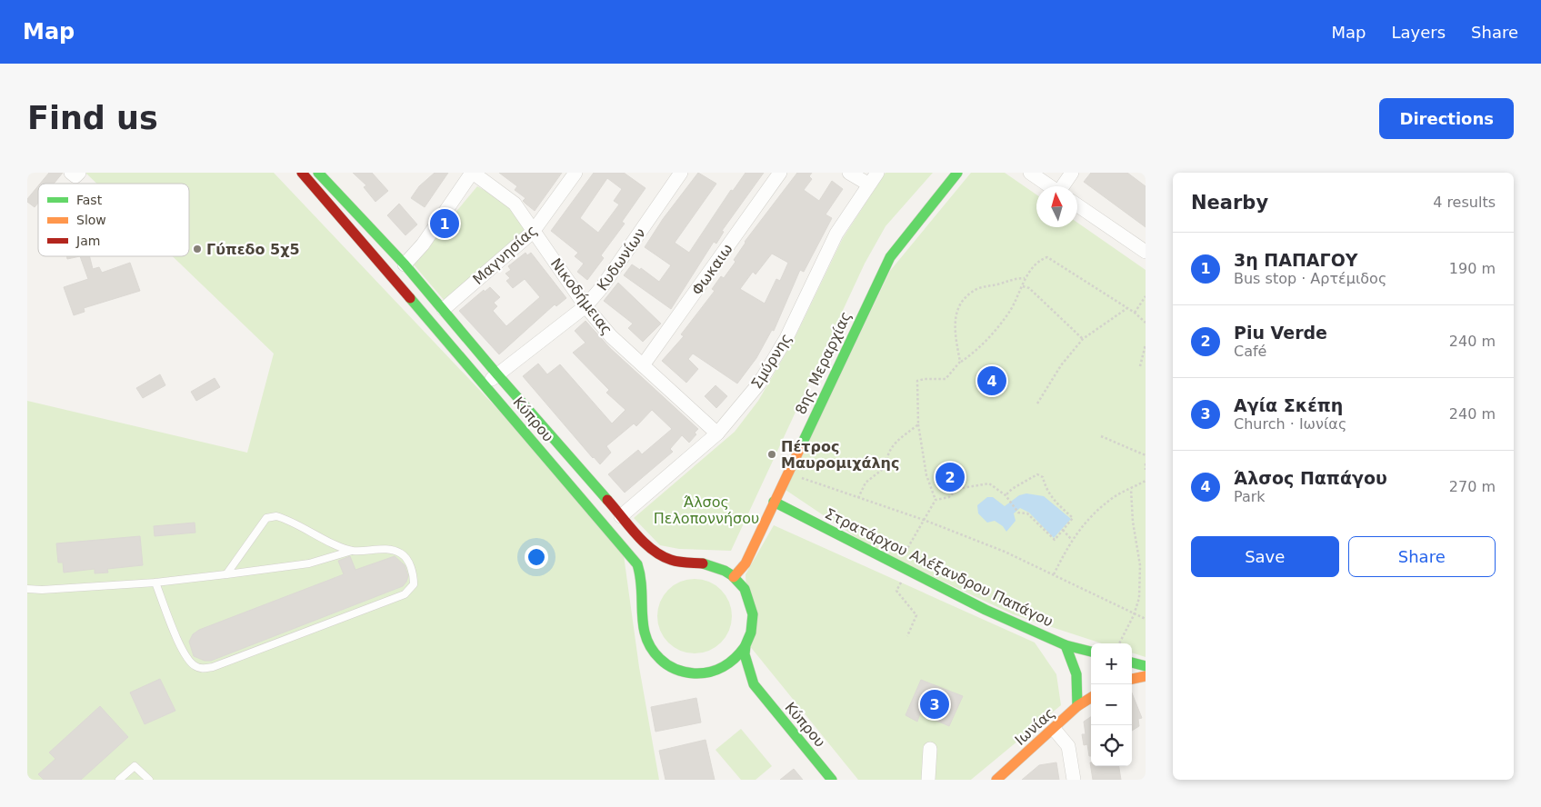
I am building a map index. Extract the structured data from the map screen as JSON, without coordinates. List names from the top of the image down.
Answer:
{
  "streets": {
    "street": [
      "Μαγνησίας",
      "Κυδωνίων",
      "Φωκαιω",
      "Νικοδήμειας",
      "Σμύρνης",
      "8ης Μεραρχίας",
      "Κύπρου",
      "Στρατάρχου Αλέξανδρου Παπάγου",
      "Ιωνίας"
    ]
  },
  "crossings": [
    ["Μαγνησίας", "Νικοδήμειας"],
    ["Μαγνησίας", "Κύπρου"],
    ["Κυδωνίων", "Νικοδήμειας"],
    ["Κυδωνίων", "Κύπρου"],
    ["Φωκαιω", "Νικοδήμειας"],
    ["Νικοδήμειας", "Σμύρνης"],
    ["Σμύρνης", "Κύπρου"],
    ["8ης Μεραρχίας", "Κύπρου"],
    ["8ης Μεραρχίας", "Στρατάρχου Αλέξανδρου Παπάγου"]
  ],
  "parks": ["Άλσος Πελοποννήσου"],
  "places": ["Γύπεδο 5χ5", "Πέτρος Μαυρομιχάλης"],
  "legend": ["Fast", "Slow", "Jam"],
  "north": "top",
  "page": {
    "header": "Map",
    "nav": ["Map", "Layers", "Share"],
    "buttons": [
      "Directions",
      ["Save", "Share"]
    ],
    "title": "Find us",
    "heading": ["Nearby", "4 results"],
    "pins": [
      "1",
      "4",
      "2",
      "3"
    ],
    "list": [
      {
        "mark": "1",
        "name": "3η ΠΑΠΑΓΟΥ",
        "note": "Bus stop · Αρτέμιδος",
        "value": "190 m"
      },
      {
        "mark": "2",
        "name": "Piu Verde",
        "note": "Café",
        "value": "240 m"
      },
      {
        "mark": "3",
        "name": "Αγία Σκέπη",
        "note": "Church · Ιωνίας",
        "value": "240 m"
      },
      {
        "mark": "4",
        "name": "Άλσος Παπάγου",
        "note": "Park",
        "value": "270 m"
      }
    ],
    "map_buttons": ["+", "−"]
  }
}
